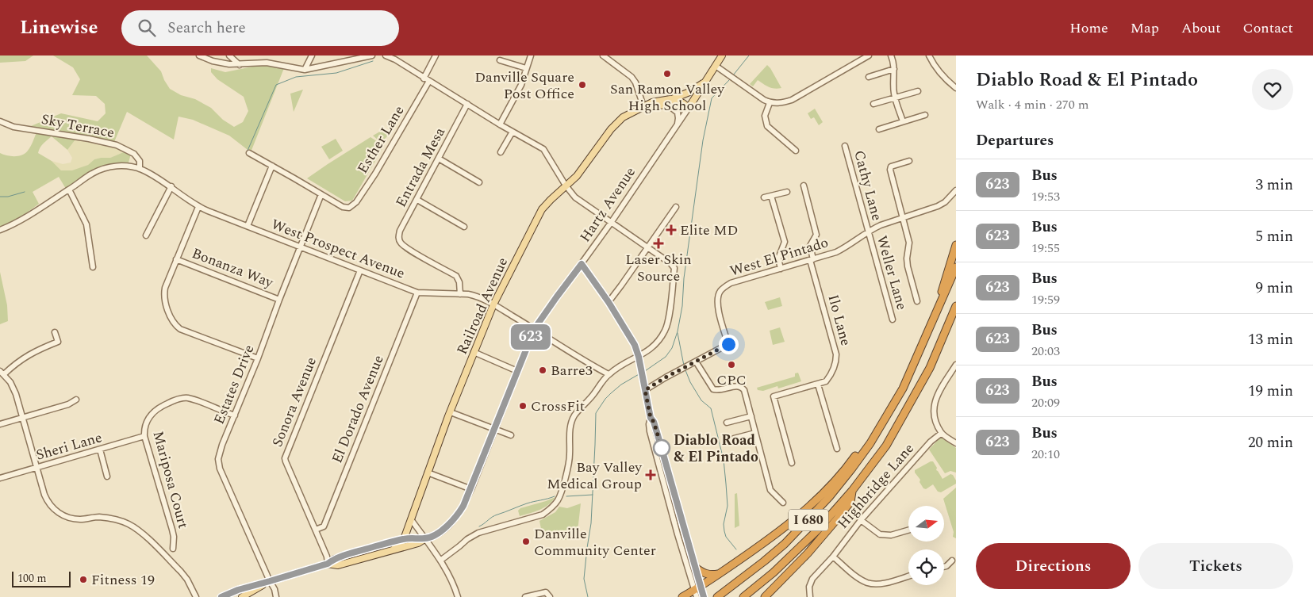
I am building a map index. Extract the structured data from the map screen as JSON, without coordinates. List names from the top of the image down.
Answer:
{
  "streets": {
    "highway": ["I 680"],
    "main road": ["Railroad Avenue"],
    "street": [
      "Sky Terrace",
      "Esther Lane",
      "Entrada Mesa",
      "Cathy Lane",
      "Hartz Avenue",
      "West Prospect Avenue",
      "West El Pintado",
      "Bonanza Way",
      "Weller Lane",
      "Ilo Lane",
      "Estates Drive",
      "Sonora Avenue",
      "El Dorado Avenue",
      "Sheri Lane",
      "Mariposa Court",
      "Highbridge Lane"
    ]
  },
  "crossings": [
    ["Sky Terrace", "West Prospect Avenue"],
    ["Esther Lane", "Estates Drive"],
    ["Entrada Mesa", "West Prospect Avenue"],
    ["Cathy Lane", "West El Pintado"],
    ["Cathy Lane", "Weller Lane"],
    ["Hartz Avenue", "West Prospect Avenue"],
    ["West Prospect Avenue", "Railroad Avenue"],
    ["West Prospect Avenue", "Estates Drive"],
    ["West Prospect Avenue", "Sonora Avenue"],
    ["West Prospect Avenue", "El Dorado Avenue"],
    ["West El Pintado", "Weller Lane"],
    ["West El Pintado", "Ilo Lane"],
    ["Bonanza Way", "Estates Drive"],
    ["Estates Drive", "Mariposa Court"],
    ["Sonora Avenue", "El Dorado Avenue"],
    ["Sheri Lane", "Mariposa Court"]
  ],
  "places": {
    "other": [
      "San Ramon Valley High School",
      "Danville Square Post Office",
      "CPC",
      "Barre3",
      "CrossFit",
      "Diablo Road & El Pintado",
      "Danville Community Center",
      "Fitness 19"
    ],
    "health": ["Elite MD", "Laser Skin Source", "Bay Valley Medical Group"]
  },
  "lines": ["bus line 623"],
  "scale_bar": "100 m",
  "north": "right",
  "page": {
    "header": "Linewise",
    "search": "Search here",
    "nav": [
      "Home",
      "Map",
      "About",
      "Contact"
    ],
    "on_map": "623",
    "heading": [
      ["Diablo Road & El Pintado", "Walk · 4 min · 270 m"],
      "Departures"
    ],
    "list": [
      {
        "mark": "623",
        "name": "Bus",
        "note": "19:53",
        "value": "3 min"
      },
      {
        "mark": "623",
        "name": "Bus",
        "note": "19:55",
        "value": "5 min"
      },
      {
        "mark": "623",
        "name": "Bus",
        "note": "19:59",
        "value": "9 min"
      },
      {
        "mark": "623",
        "name": "Bus",
        "note": "20:03",
        "value": "13 min"
      },
      {
        "mark": "623",
        "name": "Bus",
        "note": "20:09",
        "value": "19 min"
      },
      {
        "mark": "623",
        "name": "Bus",
        "note": "20:10",
        "value": "20 min"
      }
    ],
    "buttons": ["Directions", "Tickets"],
    "scale": "100 m"
  }
}
